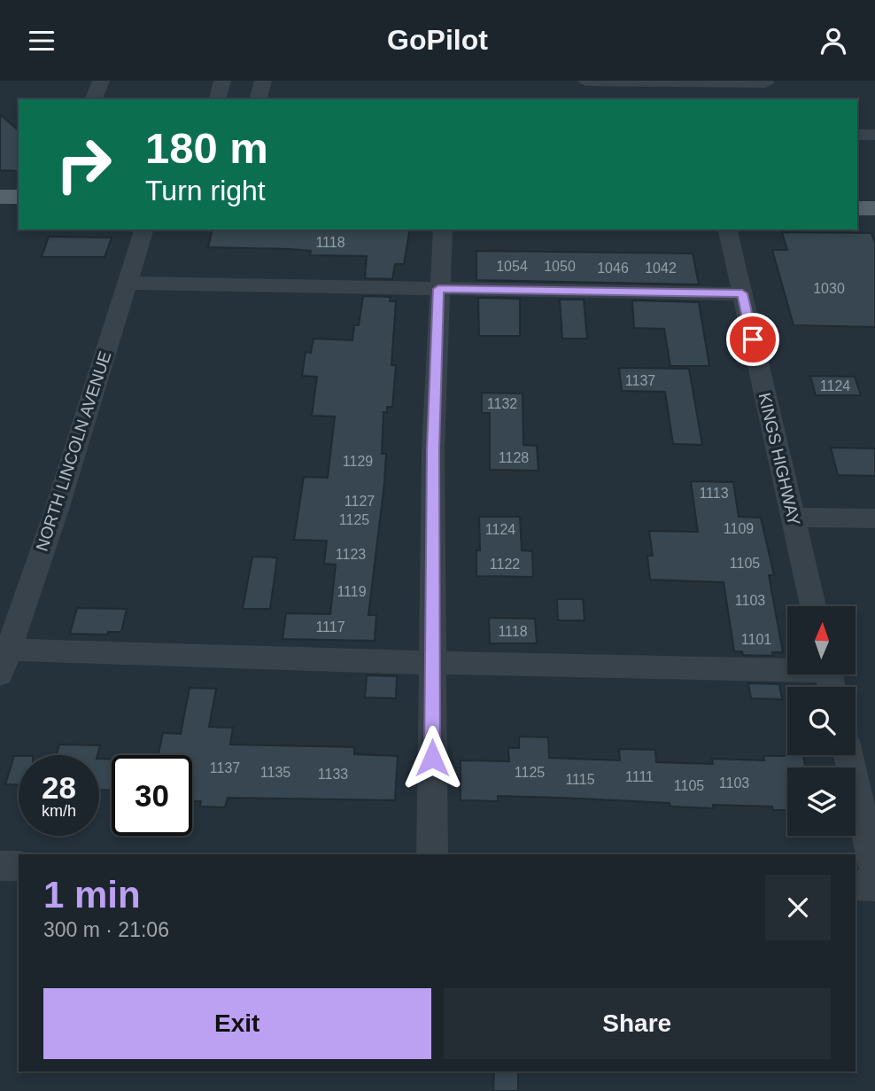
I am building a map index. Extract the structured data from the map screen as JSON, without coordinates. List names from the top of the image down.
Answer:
{
  "streets": {
    "street": ["NORTH LINCOLN AVENUE", "KINGS HIGHWAY"]
  },
  "house_numbers": [
    "1118",
    "1054",
    "1050",
    "1046",
    "1042",
    "1030",
    "1137",
    "1124",
    "1132",
    "1128",
    "1129",
    "1113",
    "1127",
    "1125",
    "1109",
    "1124",
    "1123",
    "1105",
    "1122",
    "1119",
    "1103",
    "1117",
    "1118",
    "1101",
    "1137",
    "1135",
    "1125",
    "1133",
    "1111",
    "1115",
    "1103",
    "1105"
  ],
  "north": "top",
  "page": {
    "header": "GoPilot",
    "turn": ["180 m", "Turn right"],
    "speed": "28 km/h",
    "limit": "30",
    "heading": ["1 min", "300 m · 21:06"],
    "buttons": ["Exit", "Share"]
  }
}
